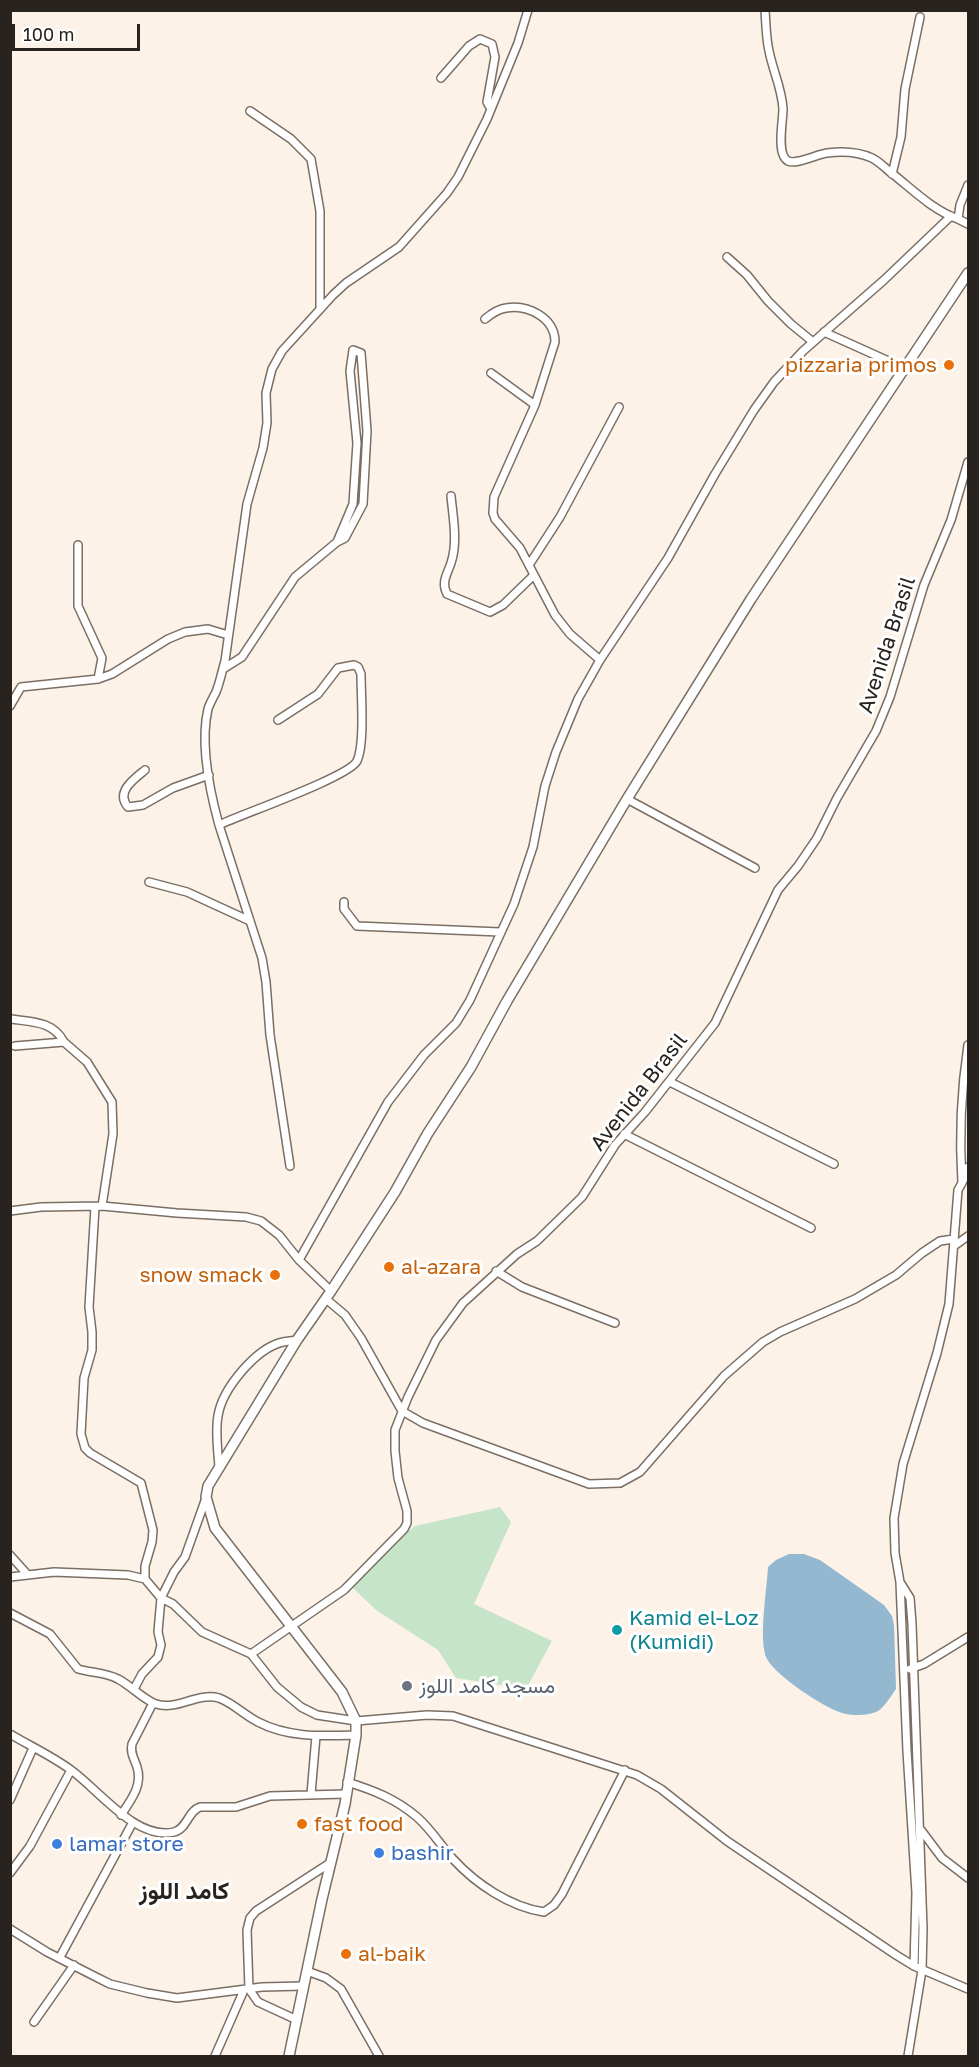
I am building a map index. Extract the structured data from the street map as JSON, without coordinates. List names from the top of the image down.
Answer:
{
  "streets": {
    "street": ["Avenida Brasil"]
  },
  "districts": ["كامد اللوز"],
  "places": [
    "pizzaria primos",
    "al-azara",
    "snow smack",
    "Kamid el-Loz (Kumidi)",
    "مسجد كامد اللوز",
    "fast food",
    "lamar store",
    "bashir",
    "al-baik"
  ],
  "scale_bar": "100 m"
}
